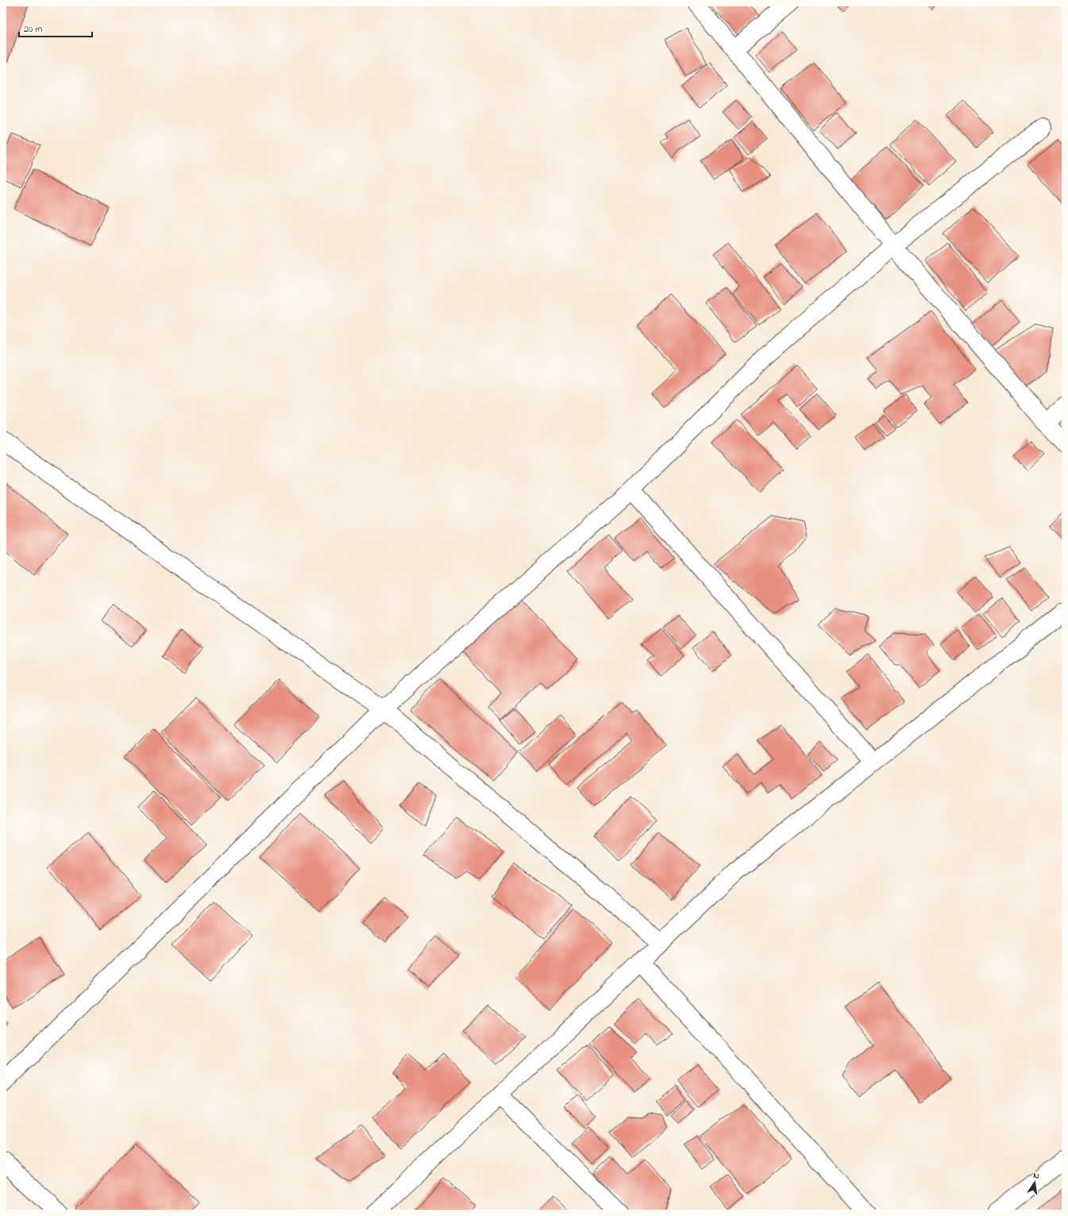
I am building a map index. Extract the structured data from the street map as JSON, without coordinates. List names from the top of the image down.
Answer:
{
  "scale_bar": "20 m",
  "north": "top"
}
